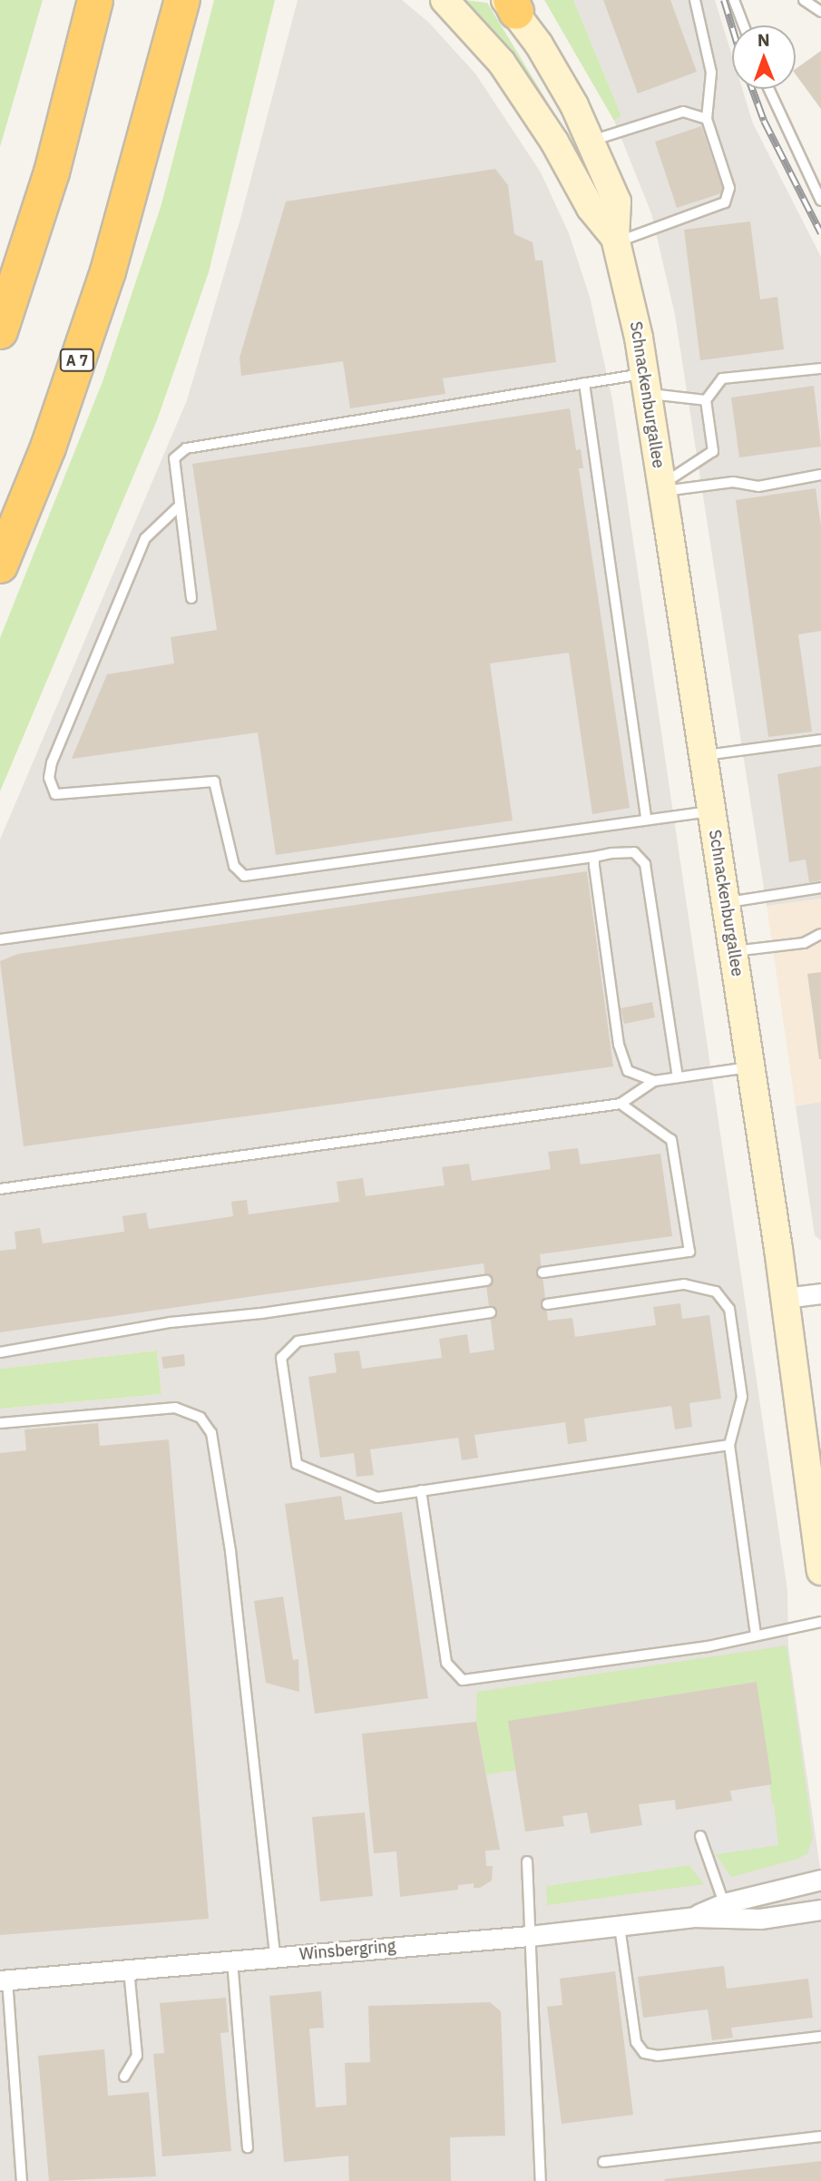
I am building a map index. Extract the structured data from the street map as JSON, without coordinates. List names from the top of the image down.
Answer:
{
  "streets": {
    "highway": ["A 7"],
    "main road": ["Schnackenburgallee"],
    "street": ["Winsbergring"]
  },
  "north": "top"
}
